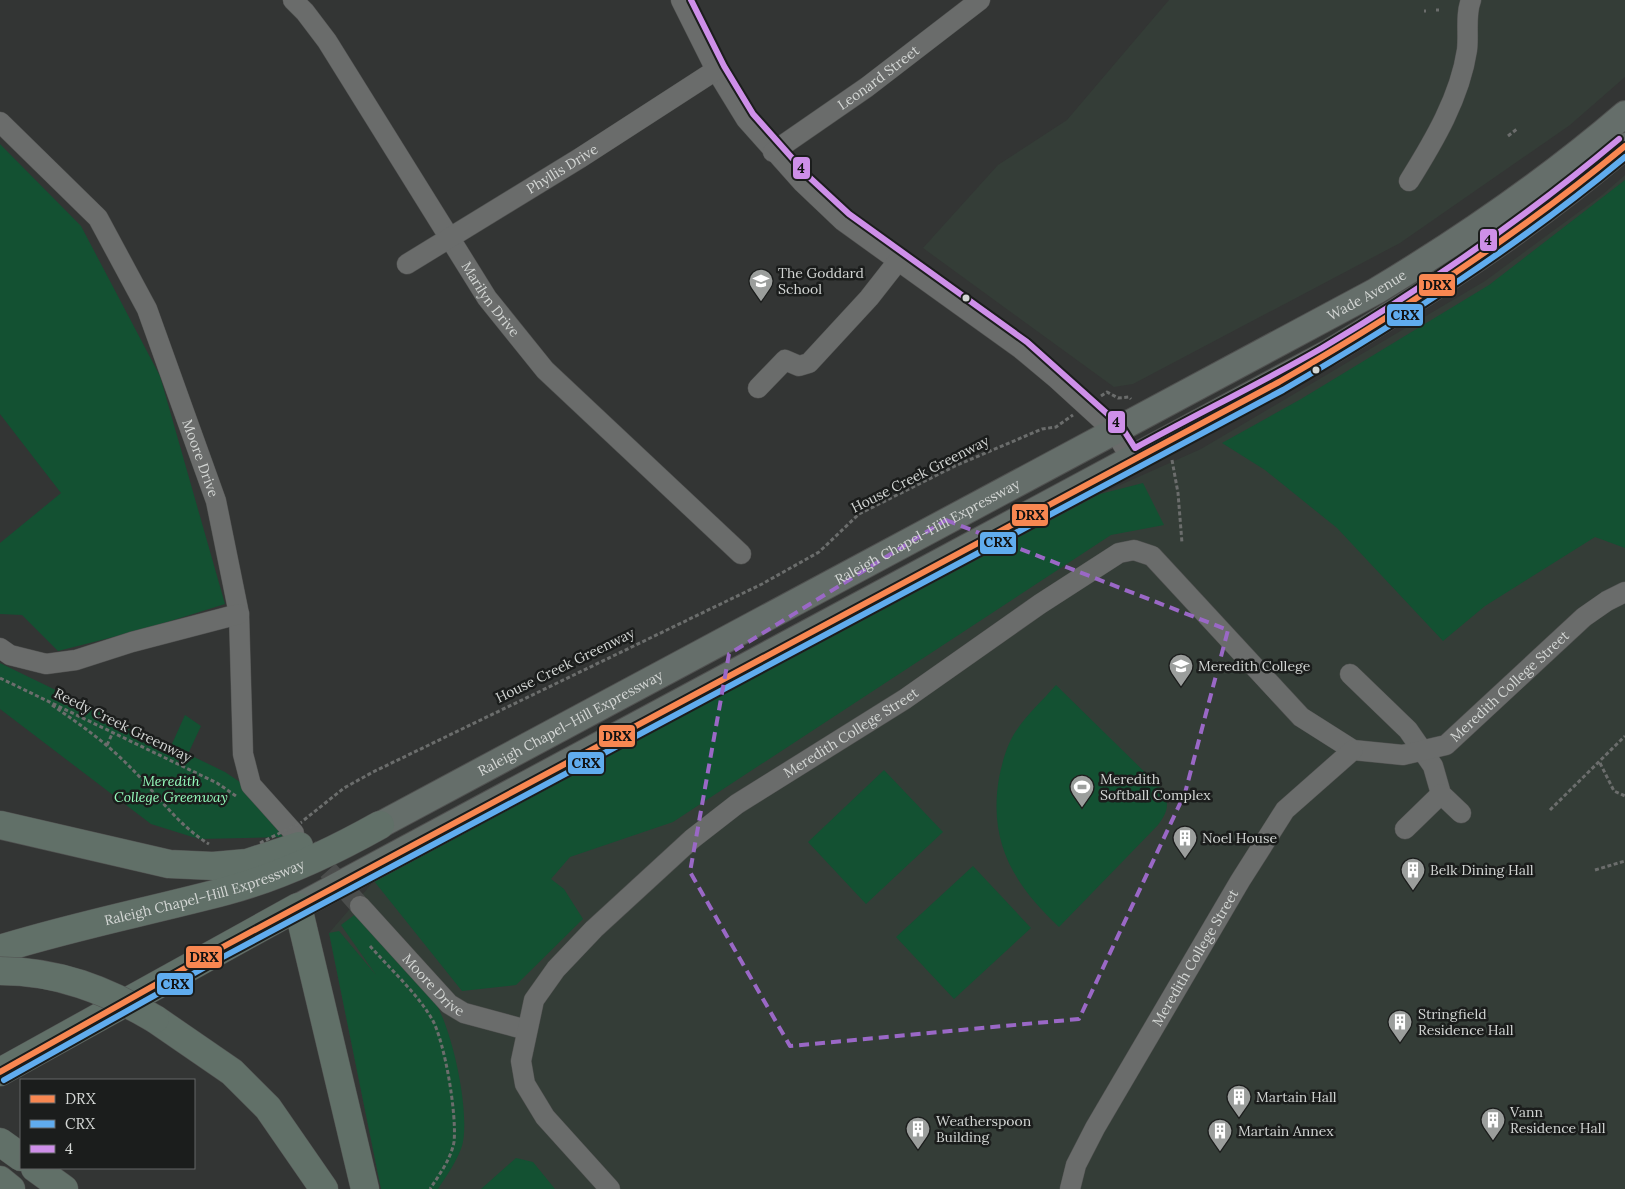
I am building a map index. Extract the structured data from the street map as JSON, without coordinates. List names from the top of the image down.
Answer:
{
  "streets": {
    "highway": ["Raleigh Chapel–Hill Expressway"],
    "main road": ["Wade Avenue"],
    "street": [
      "Leonard Street",
      "Phyllis Drive",
      "Marilyn Drive",
      "Moore Drive",
      "Meredith College Street"
    ],
    "path": ["House Creek Greenway", "Reedy Creek Greenway"]
  },
  "crossings": [
    ["Phyllis Drive", "Marilyn Drive"],
    ["Wade Avenue", "Raleigh Chapel–Hill Expressway"],
    ["Moore Drive", "House Creek Greenway"],
    ["Moore Drive", "Meredith College Street"]
  ],
  "parks": ["Meredith College Greenway"],
  "places": {
    "school or university": ["The Goddard School", "Meredith College"],
    "sports": ["Meredith Softball Complex"],
    "building": [
      "Noel House",
      "Belk Dining Hall",
      "Stringfield Residence Hall",
      "Martain Hall",
      "Vann Residence Hall",
      "Weatherspoon Building",
      "Martain Annex"
    ]
  },
  "lines": ["transit line 4", "transit line DRX", "transit line CRX"],
  "legend": ["DRX", "CRX", "4"]
}
